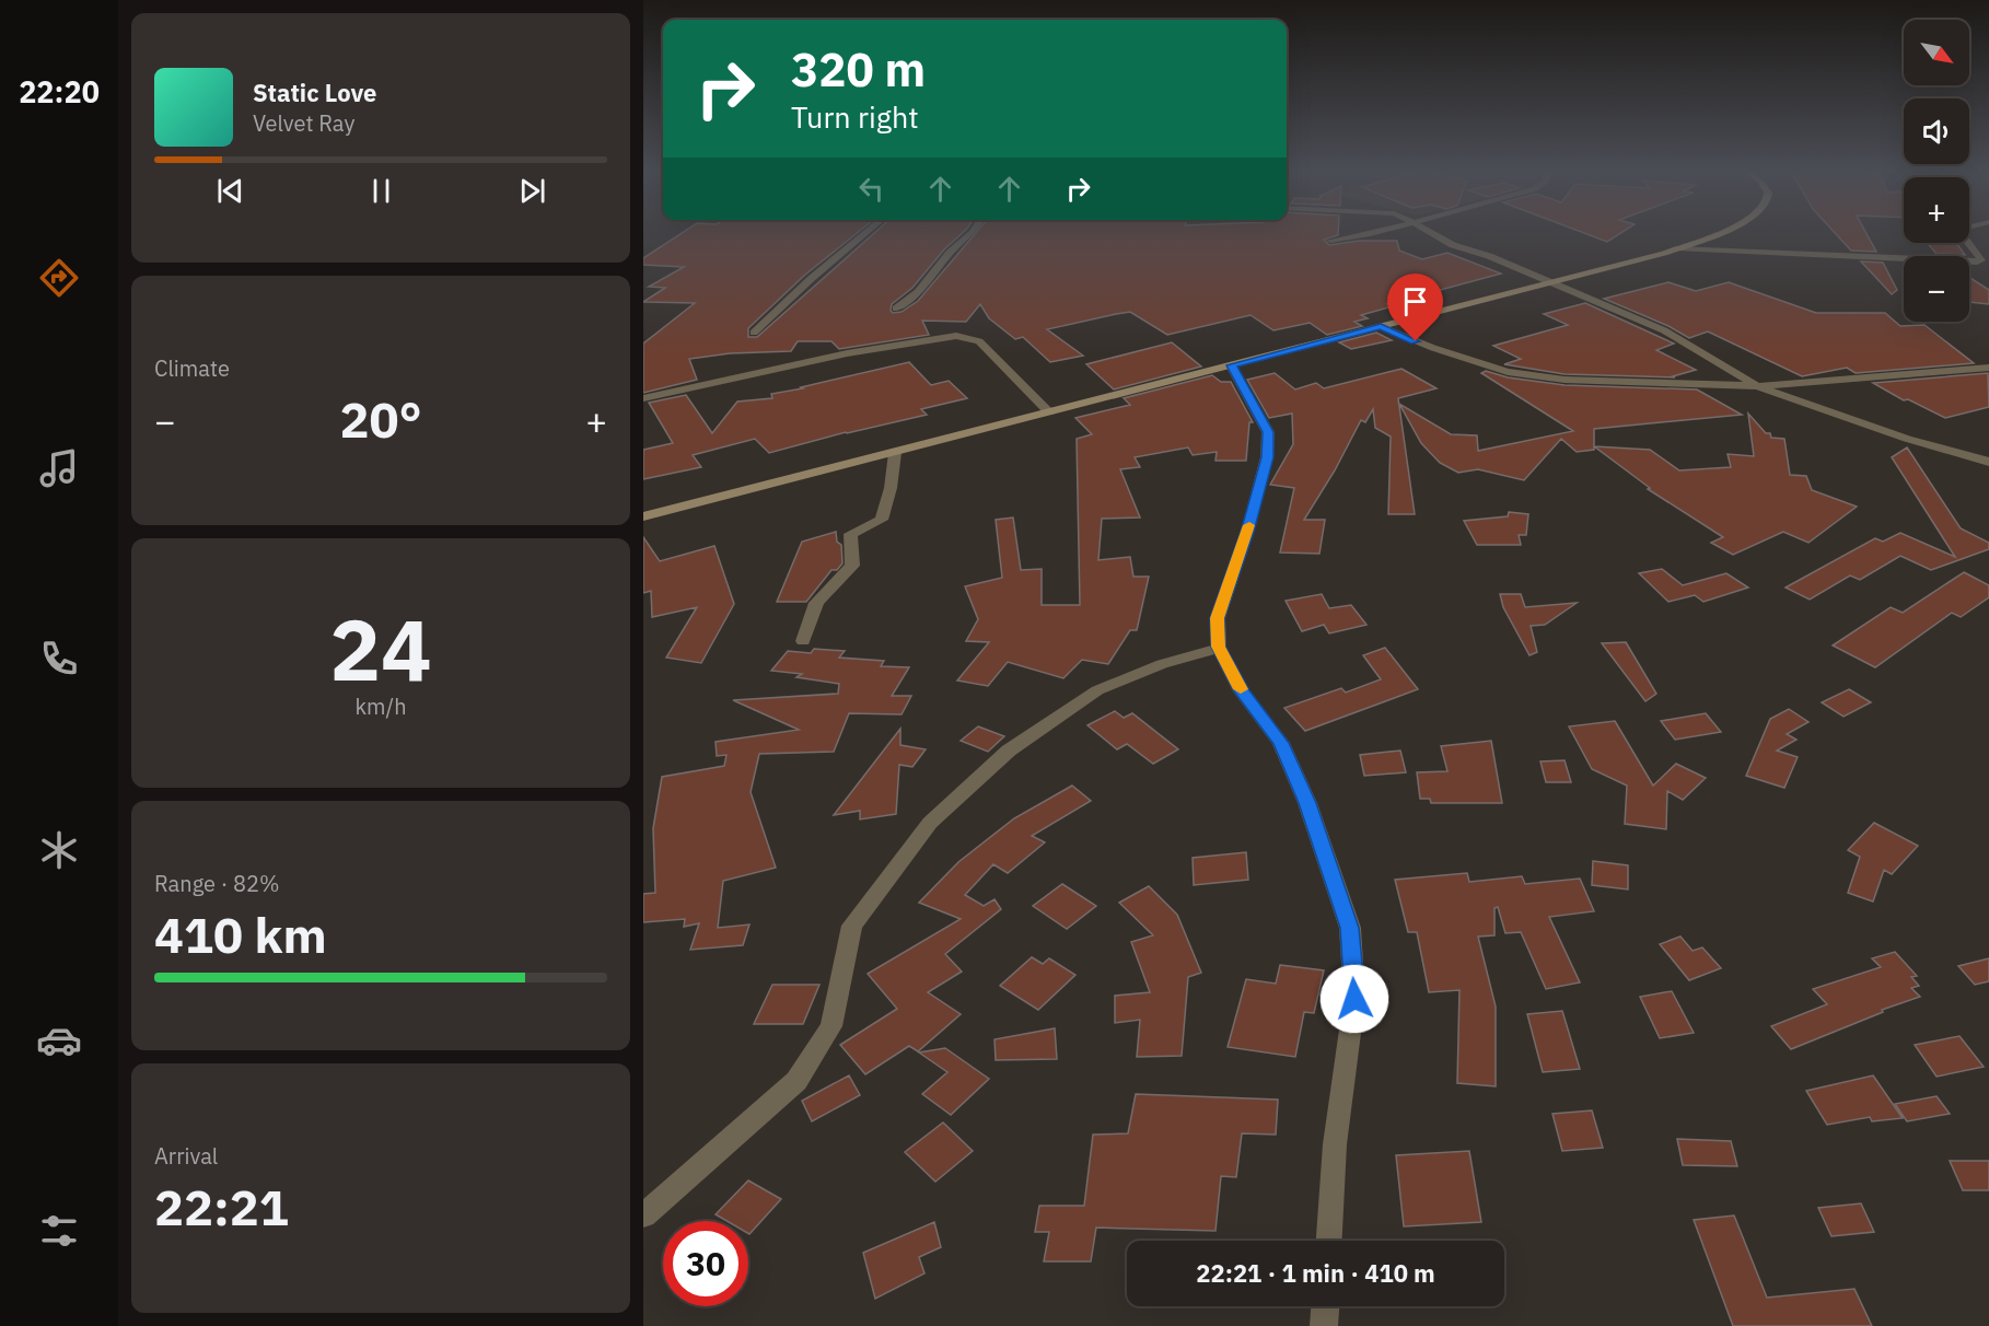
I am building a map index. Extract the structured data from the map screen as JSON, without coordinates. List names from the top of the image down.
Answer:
{
  "north": "bottom right",
  "page": {
    "tabs": "22:20",
    "map_buttons": ["+", "−"],
    "turn": ["320 m", "Turn right"],
    "song": ["Static Love", "Velvet Ray"],
    "tile": [
      "Climate",
      ["24", "km/h"],
      ["Range · 82%", "410 km"],
      ["Arrival", "22:21"]
    ],
    "heat": ["−", "20°", "+"],
    "limit": "30",
    "trip": "22:21 · 1 min · 410 m"
  }
}
